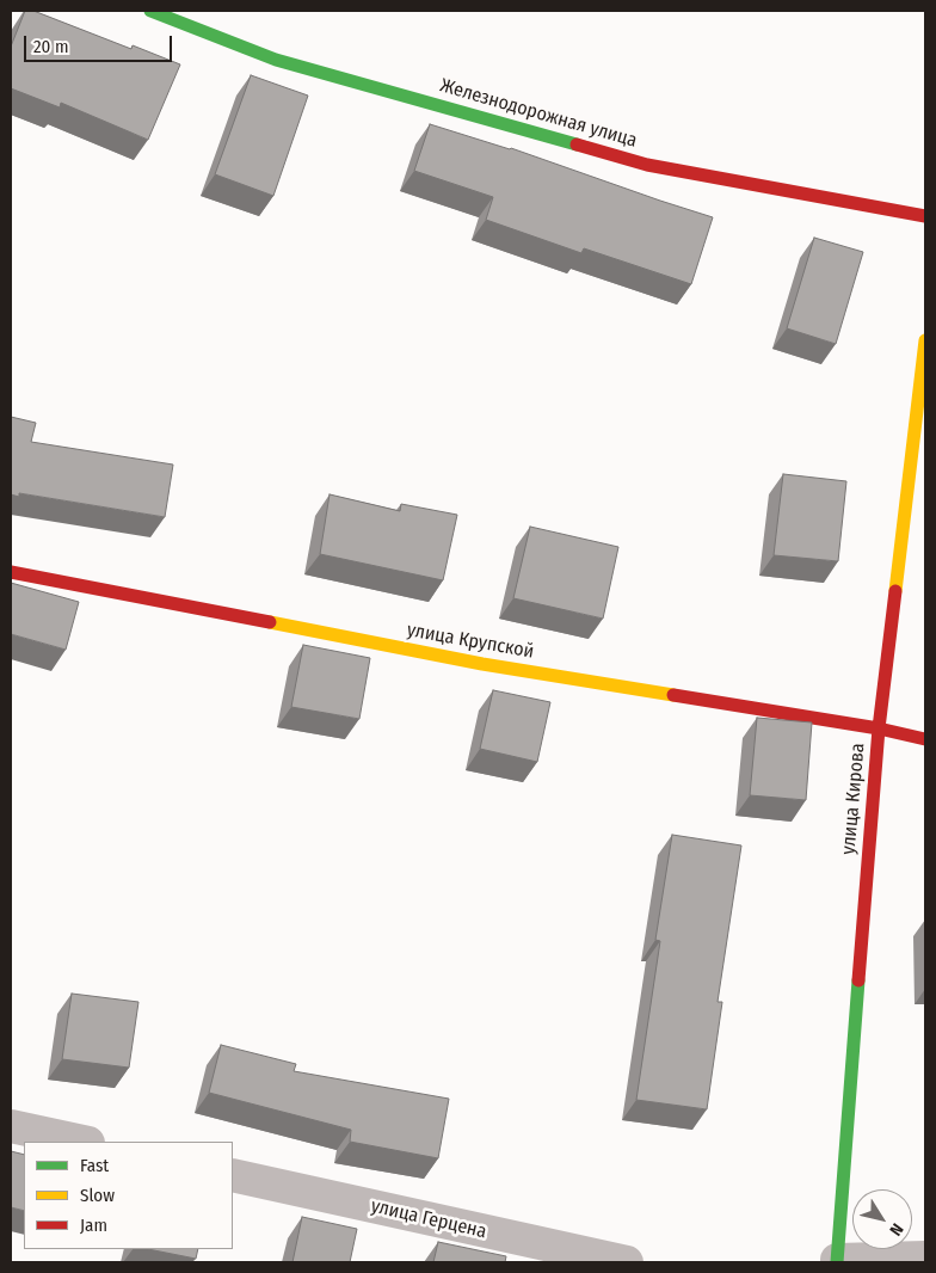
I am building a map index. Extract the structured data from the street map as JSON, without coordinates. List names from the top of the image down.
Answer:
{
  "streets": {
    "street": [
      "Железнодорожная улица",
      "улица Крупской",
      "улица Кирова",
      "улица Герцена"
    ]
  },
  "crossings": [
    ["улица Крупской", "улица Кирова"]
  ],
  "legend": ["Fast", "Slow", "Jam"],
  "scale_bar": "20 m",
  "north": "bottom right"
}
